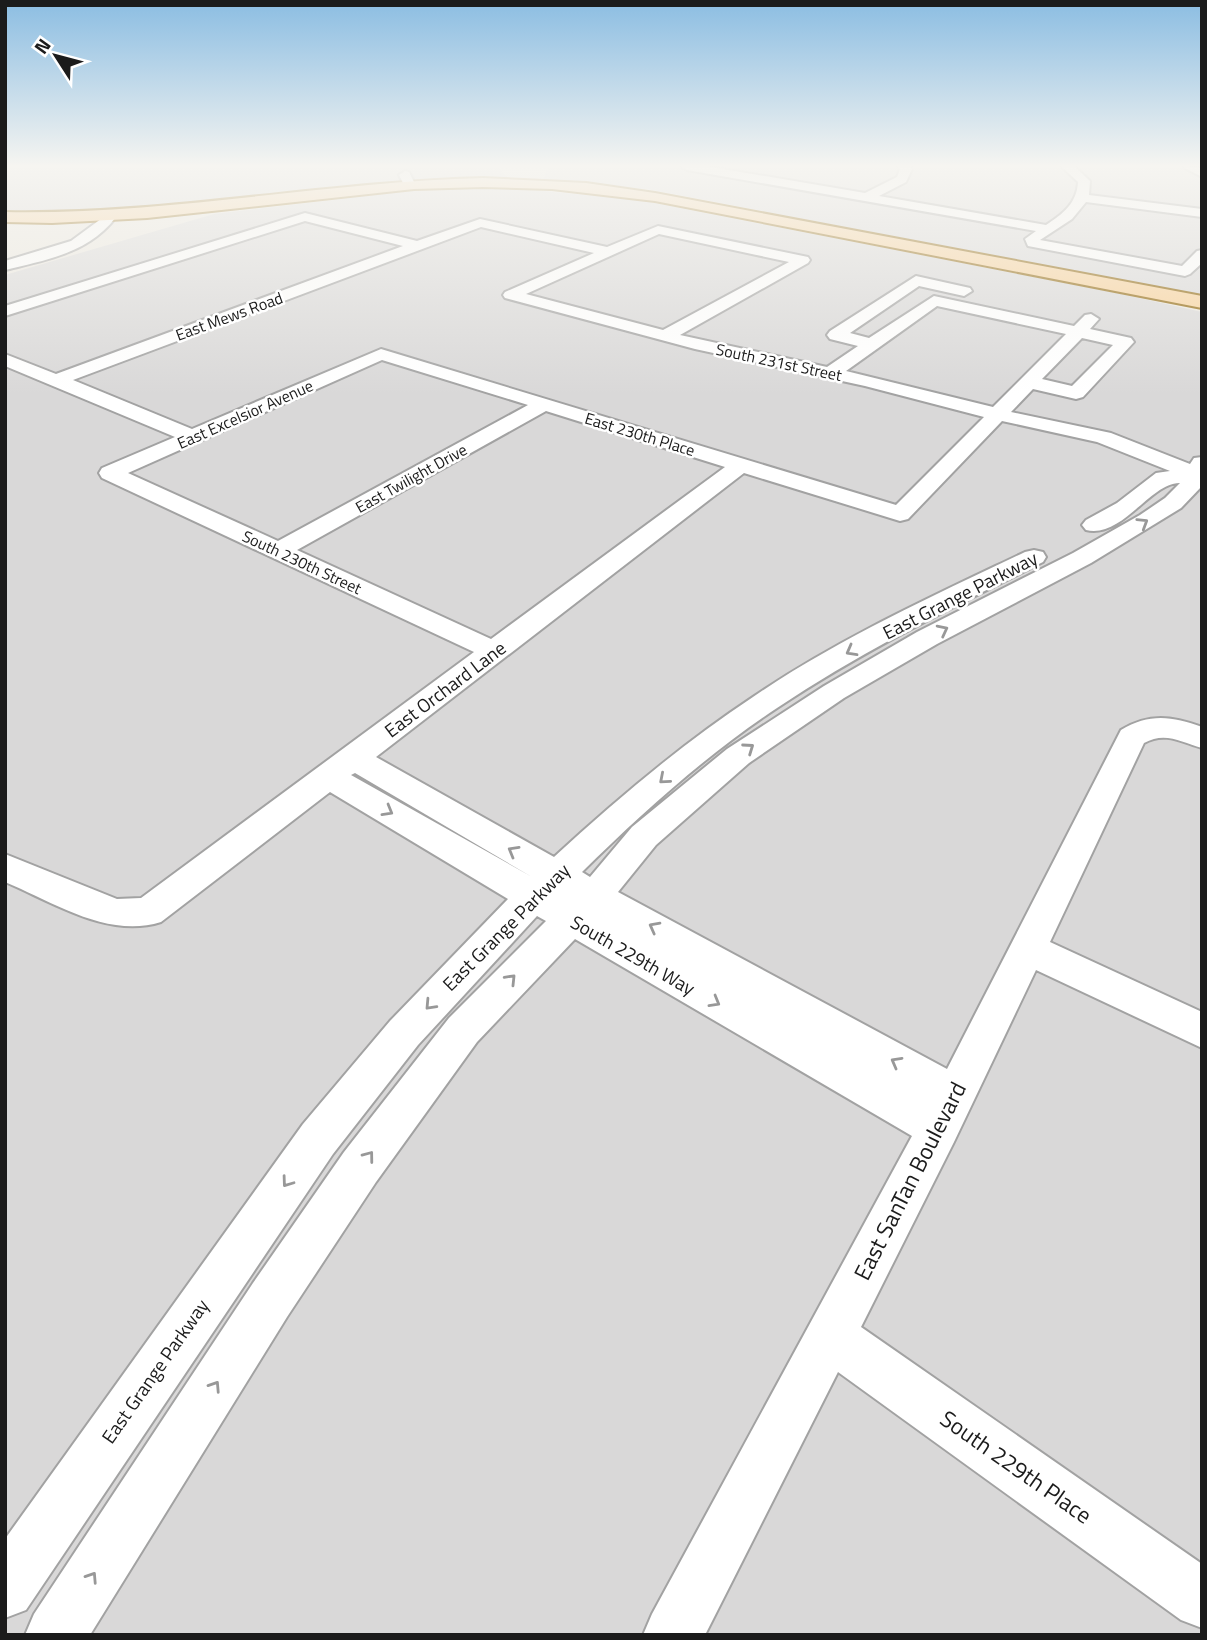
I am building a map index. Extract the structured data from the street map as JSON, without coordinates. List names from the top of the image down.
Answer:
{
  "streets": {
    "street": [
      "East Mews Road",
      "South 231st Street",
      "East Excelsior Avenue",
      "East 230th Place",
      "East Twilight Drive",
      "South 230th Street",
      "East Grange Parkway",
      "East Orchard Lane",
      "South 229th Way",
      "East SanTan Boulevard",
      "South 229th Place"
    ]
  },
  "crossings": [
    ["East Mews Road", "South 231st Street"],
    ["South 231st Street", "East 230th Place"],
    ["South 231st Street", "East Grange Parkway"],
    ["East Excelsior Avenue", "East 230th Place"],
    ["East Excelsior Avenue", "South 230th Street"],
    ["East 230th Place", "East Twilight Drive"],
    ["East 230th Place", "East Orchard Lane"],
    ["East Twilight Drive", "South 230th Street"],
    ["South 230th Street", "East Orchard Lane"],
    ["East Grange Parkway", "South 229th Way"],
    ["East Orchard Lane", "South 229th Way"],
    ["South 229th Way", "East SanTan Boulevard"],
    ["East SanTan Boulevard", "South 229th Place"]
  ],
  "north": "top left"
}
